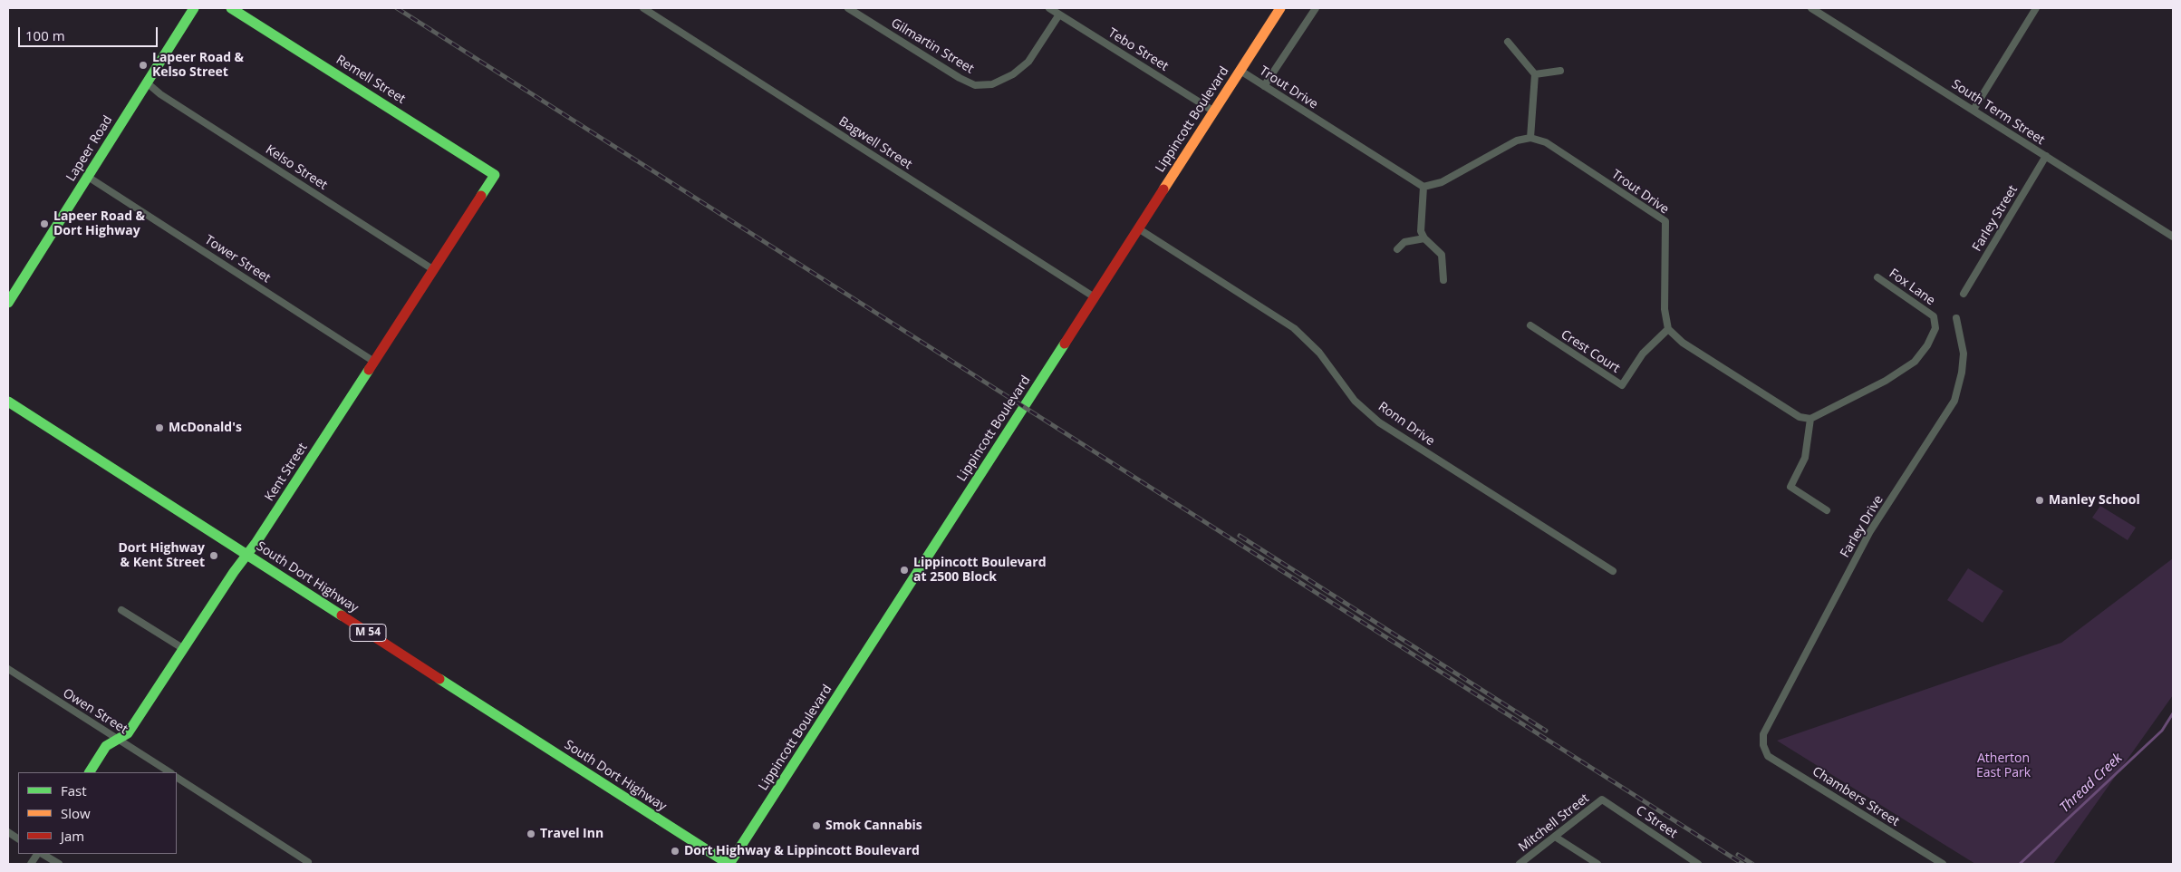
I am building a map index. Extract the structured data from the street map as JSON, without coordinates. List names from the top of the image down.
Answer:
{
  "streets": {
    "street": [
      "Gilmartin Street",
      "Tebo Street",
      "Remell Street",
      "Trout Drive",
      "South Term Street",
      "Lippincott Boulevard",
      "Bagwell Street",
      "Lapeer Road",
      "Kelso Street",
      "Farley Street",
      "Tower Street",
      "Fox Lane",
      "Crest Court",
      "Ronn Drive",
      "Kent Street",
      "Farley Drive",
      "South Dort Highway",
      "M 54",
      "Owen Street",
      "Chambers Street",
      "C Street",
      "Mitchell Street"
    ]
  },
  "crossings": [
    ["Gilmartin Street", "Tebo Street"],
    ["Tebo Street", "Lippincott Boulevard"],
    ["Remell Street", "Kent Street"],
    ["Trout Drive", "Lippincott Boulevard"],
    ["Trout Drive", "Crest Court"],
    ["South Term Street", "Farley Street"],
    ["Lippincott Boulevard", "Bagwell Street"],
    ["Lippincott Boulevard", "Ronn Drive"],
    ["Lippincott Boulevard", "South Dort Highway"],
    ["Lapeer Road", "Kelso Street"],
    ["Lapeer Road", "Tower Street"],
    ["Kelso Street", "Kent Street"],
    ["Tower Street", "Kent Street"],
    ["Kent Street", "South Dort Highway"],
    ["Kent Street", "Owen Street"],
    ["Farley Drive", "Chambers Street"],
    ["C Street", "Mitchell Street"]
  ],
  "water": ["Thread Creek"],
  "parks": ["Atherton East Park"],
  "places": [
    "Lapeer Road & Kelso Street",
    "Lapeer Road & Dort Highway",
    "McDonald's",
    "Manley School",
    "Dort Highway & Kent Street",
    "Lippincott Boulevard at 2500 Block",
    "Smok Cannabis",
    "Travel Inn",
    "Dort Highway & Lippincott Boulevard"
  ],
  "legend": ["Fast", "Slow", "Jam"],
  "scale_bar": "100 m"
}
